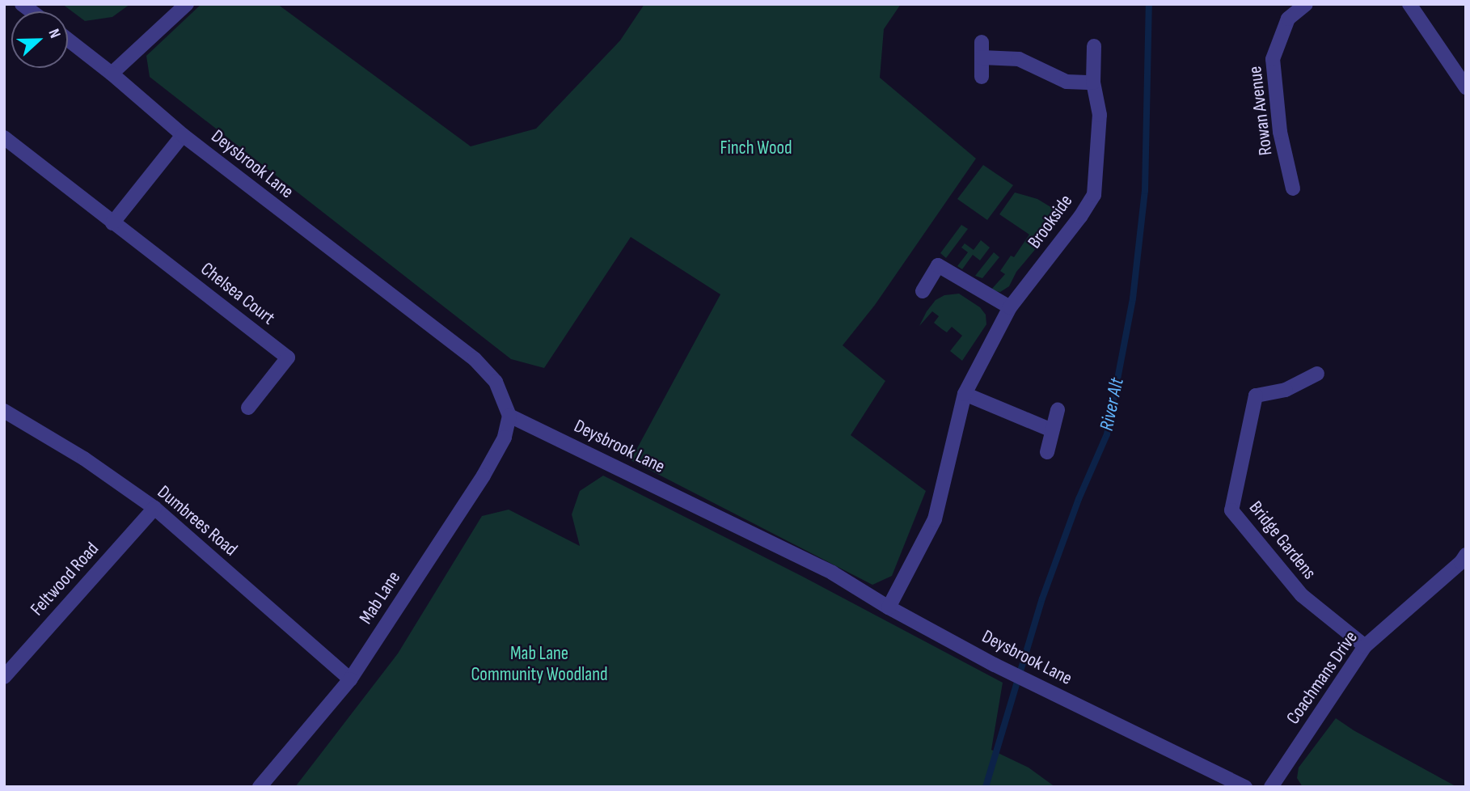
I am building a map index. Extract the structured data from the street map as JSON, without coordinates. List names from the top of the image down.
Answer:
{
  "streets": {
    "street": [
      "Rowan Avenue",
      "Deysbrook Lane",
      "Brookside",
      "Chelsea Court",
      "Dumbrees Road",
      "Bridge Gardens",
      "Feltwood Road",
      "Mab Lane",
      "Coachmans Drive"
    ]
  },
  "crossings": [
    ["Deysbrook Lane", "Brookside"],
    ["Deysbrook Lane", "Mab Lane"],
    ["Dumbrees Road", "Feltwood Road"],
    ["Dumbrees Road", "Mab Lane"],
    ["Bridge Gardens", "Coachmans Drive"]
  ],
  "water": ["River Alt"],
  "parks": ["Finch Wood", "Mab Lane Community Woodland"],
  "north": "right"
}
